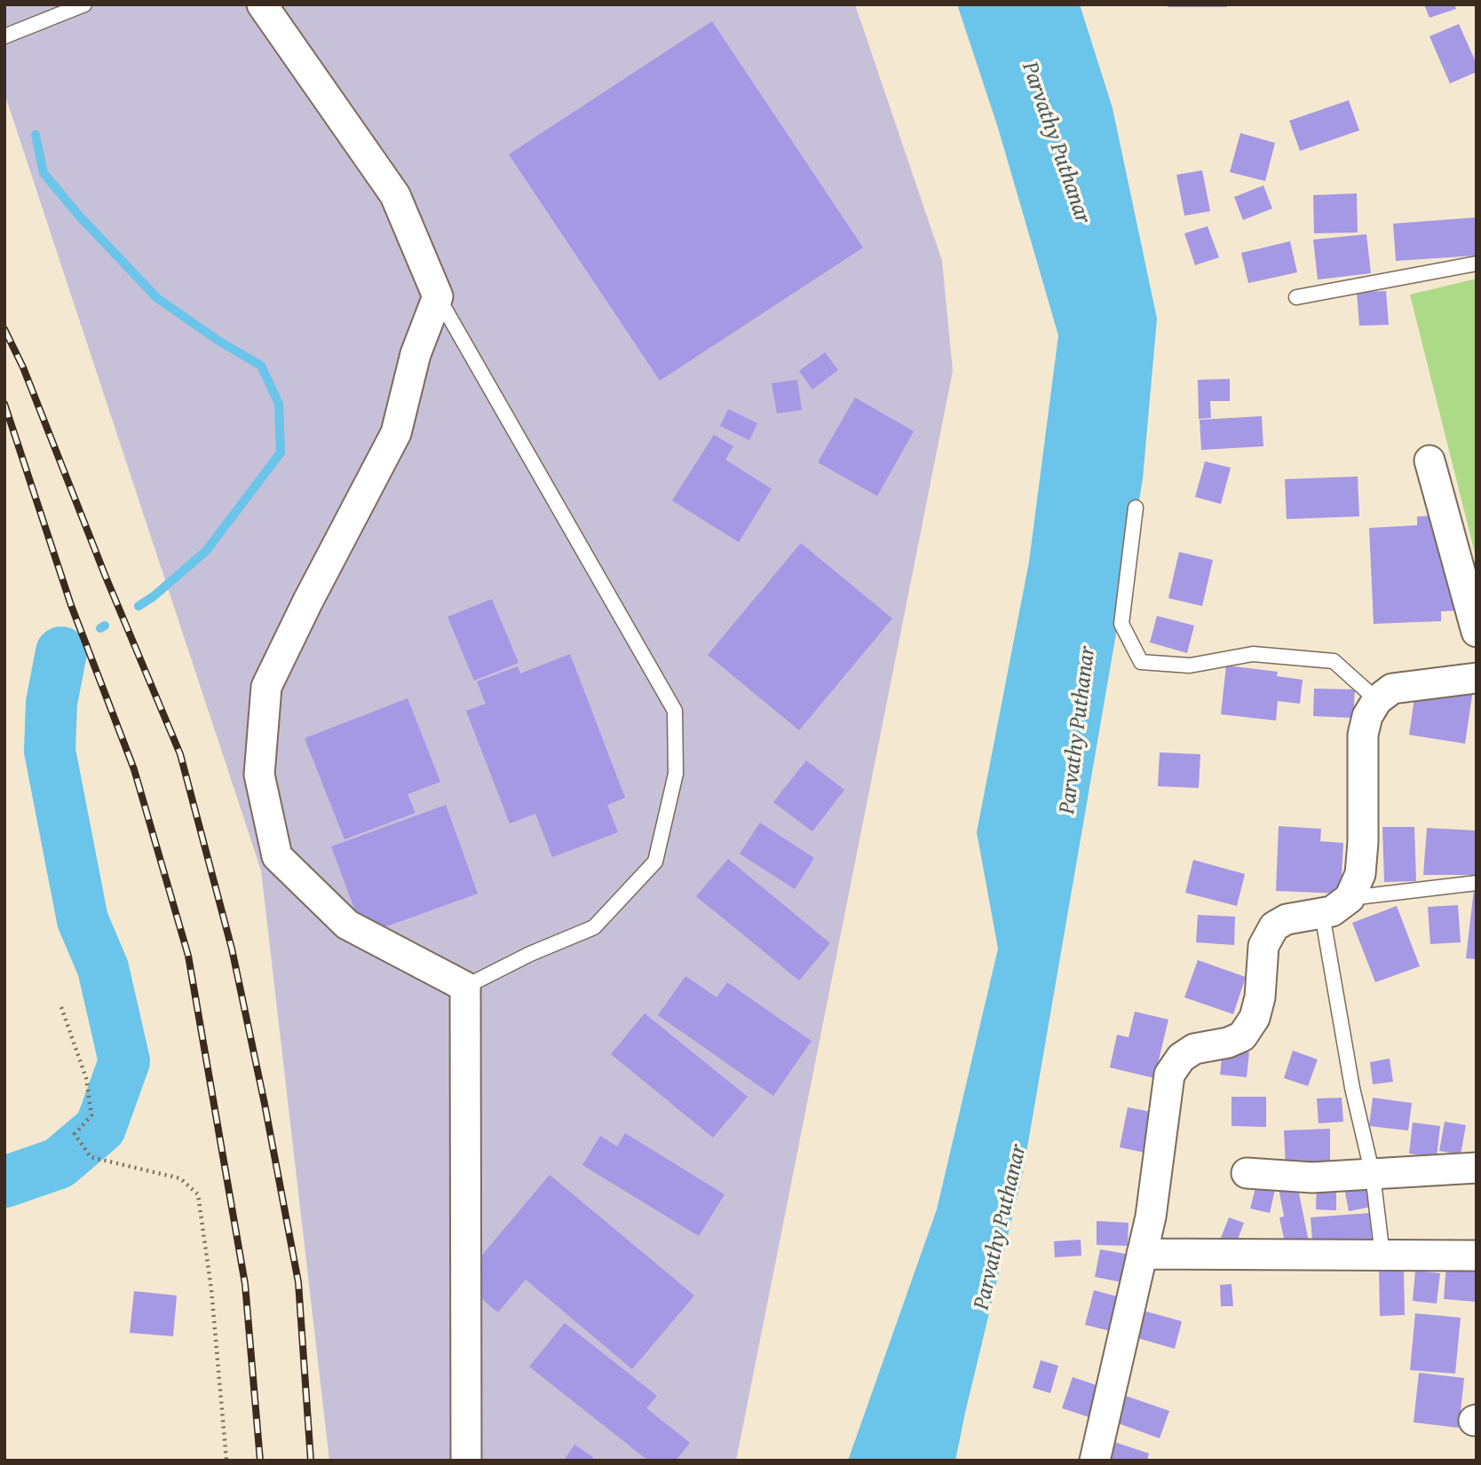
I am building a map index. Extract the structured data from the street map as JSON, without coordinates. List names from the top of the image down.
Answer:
{
  "water": ["Parvathy Puthanar"]
}
